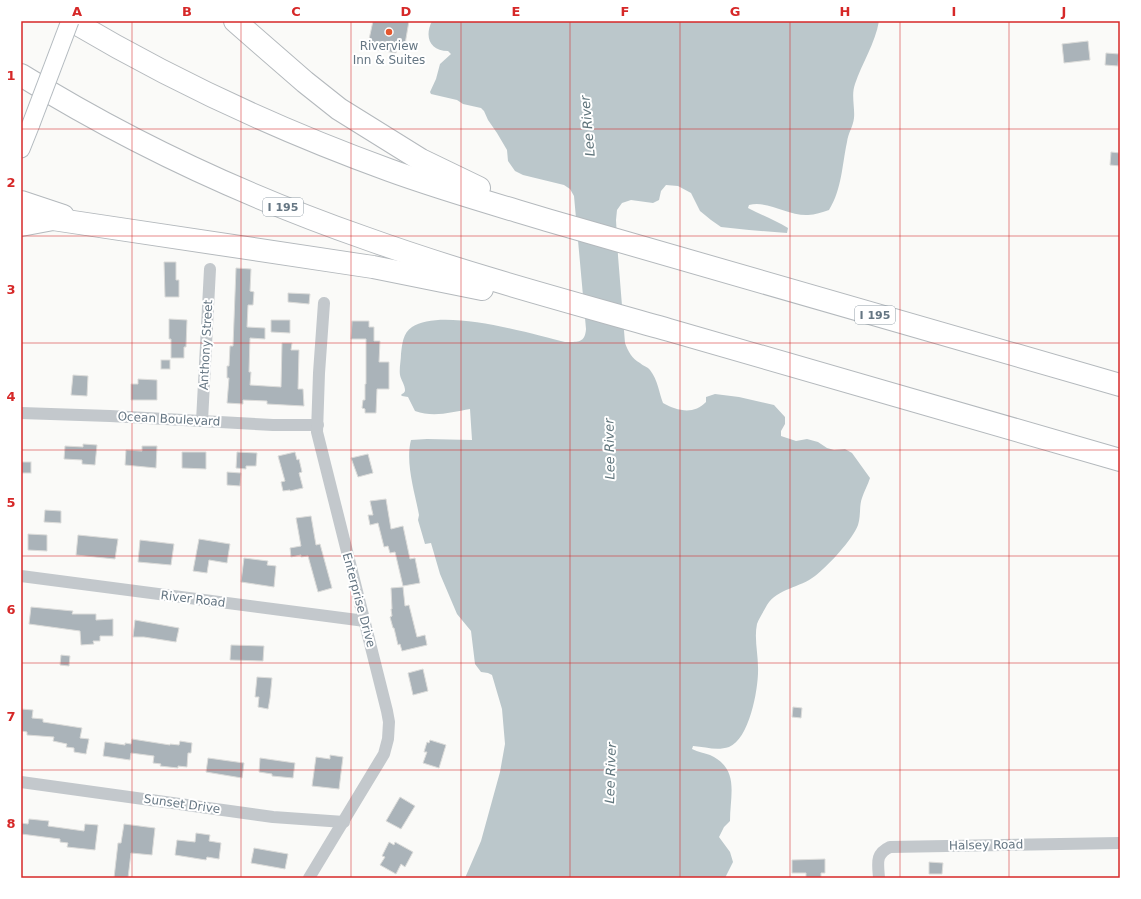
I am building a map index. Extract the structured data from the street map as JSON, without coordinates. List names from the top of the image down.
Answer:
{
  "streets": {
    "highway": ["I 195"],
    "street": [
      "Anthony Street",
      "Ocean Boulevard",
      "River Road",
      "Enterprise Drive",
      "Sunset Drive",
      "Halsey Road"
    ]
  },
  "crossings": [
    ["Anthony Street", "Ocean Boulevard"],
    ["Ocean Boulevard", "Enterprise Drive"],
    ["River Road", "Enterprise Drive"],
    ["Enterprise Drive", "Sunset Drive"]
  ],
  "water": ["Lee River"],
  "places": ["Riverview Inn & Suites"],
  "grid": {
    "columns": [
      "A",
      "B",
      "C",
      "D",
      "E",
      "F",
      "G",
      "H",
      "I",
      "J"
    ],
    "rows": [
      "1",
      "2",
      "3",
      "4",
      "5",
      "6",
      "7",
      "8"
    ]
  }
}
